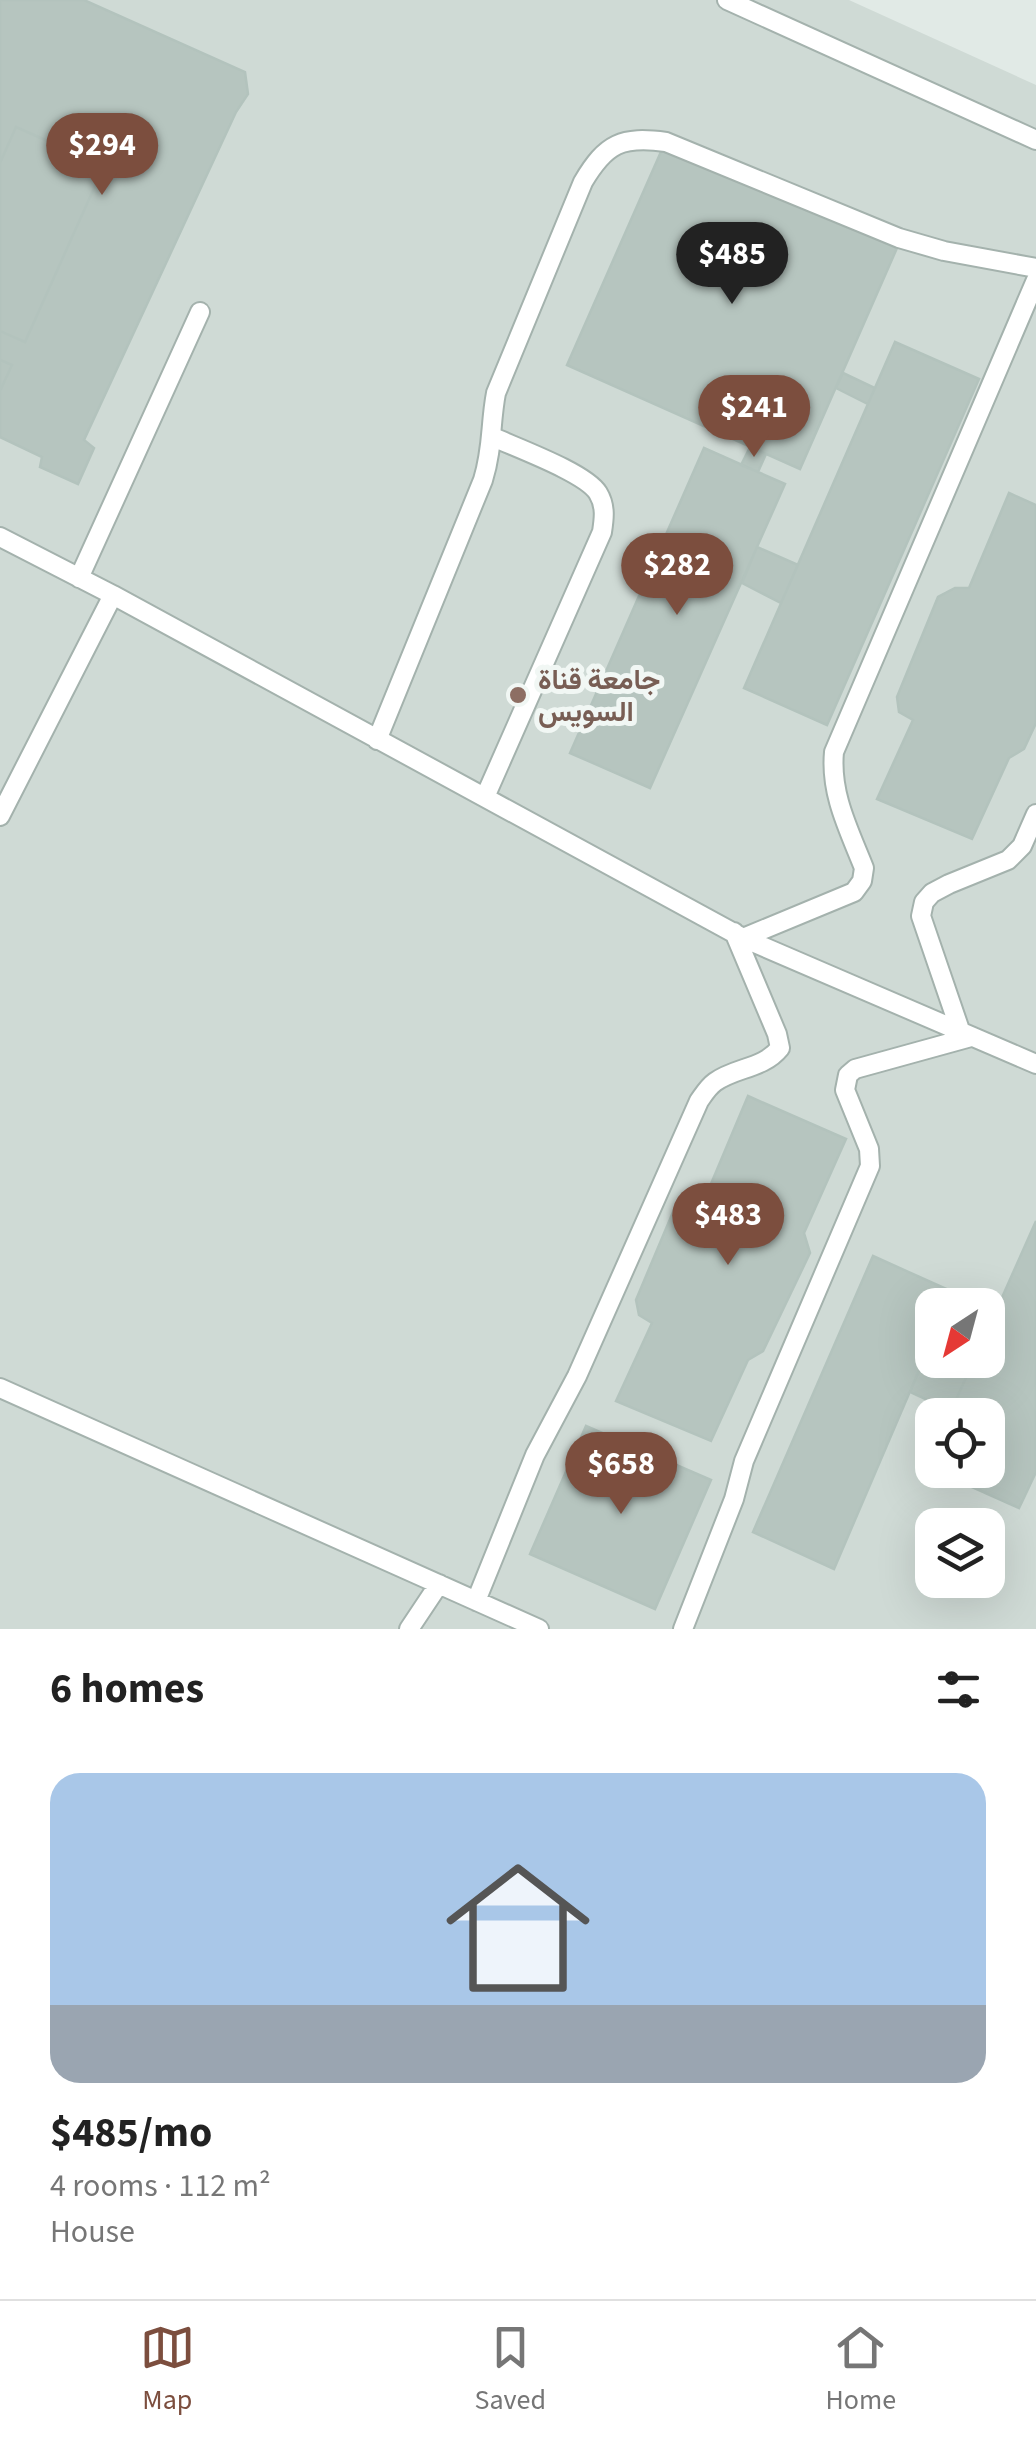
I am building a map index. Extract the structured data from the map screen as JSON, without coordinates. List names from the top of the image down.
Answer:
{
  "places": ["جامعة قناة السويس"],
  "north": "bottom left",
  "page": {
    "price": [
      "$294",
      "$485",
      "$241",
      "$282",
      "$483",
      "$658"
    ],
    "heading": "6 homes",
    "list": [
      {
        "name": "$485/mo",
        "note": "4 rooms · 112 m² · House"
      }
    ],
    "tabs": ["Map", "Saved", "Home"]
  }
}
